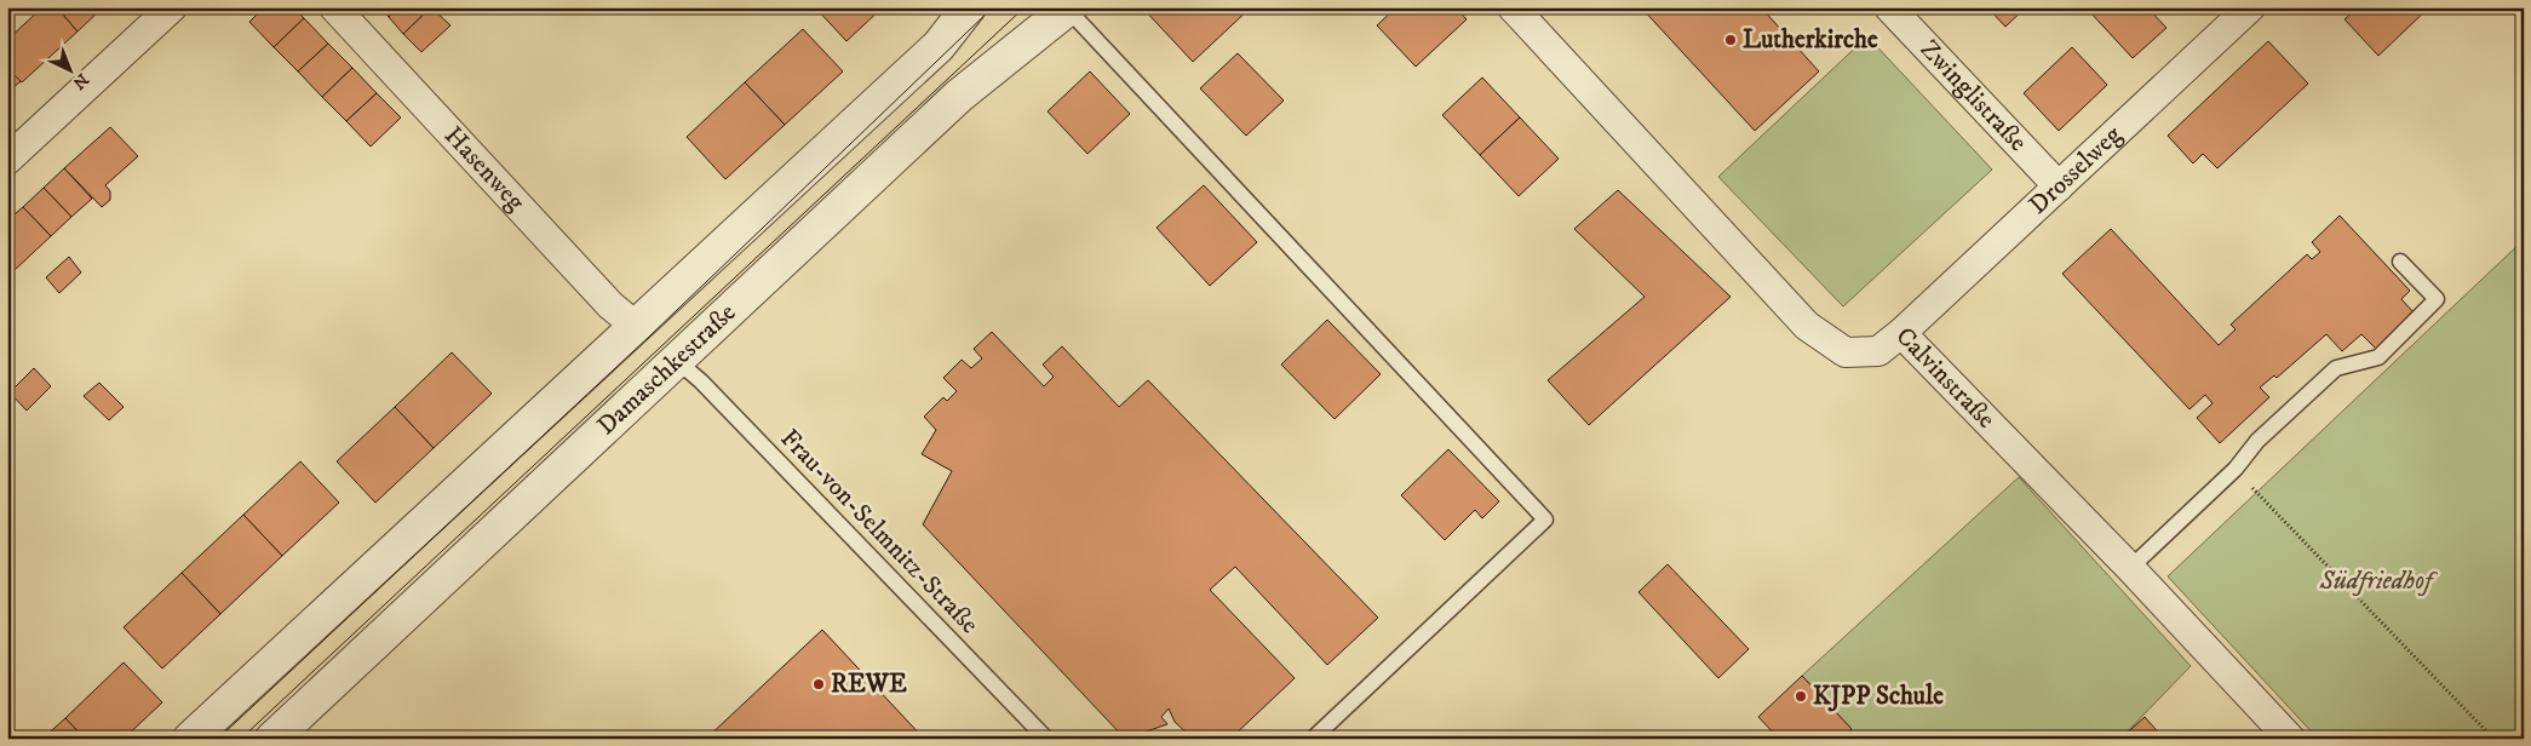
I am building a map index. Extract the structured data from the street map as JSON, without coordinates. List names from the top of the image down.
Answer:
{
  "streets": {
    "street": [
      "Zwinglistraße",
      "Hasenweg",
      "Drosselweg",
      "Damaschkestraße",
      "Calvinstraße"
    ],
    "lane": ["Frau-von-Selmnitz-Straße"]
  },
  "crossings": [
    ["Zwinglistraße", "Drosselweg"],
    ["Hasenweg", "Damaschkestraße"],
    ["Drosselweg", "Calvinstraße"],
    ["Damaschkestraße", "Frau-von-Selmnitz-Straße"]
  ],
  "parks": ["Südfriedhof"],
  "places": ["Lutherkirche", "REWE", "KJPP Schule"],
  "north": "bottom right"
}
